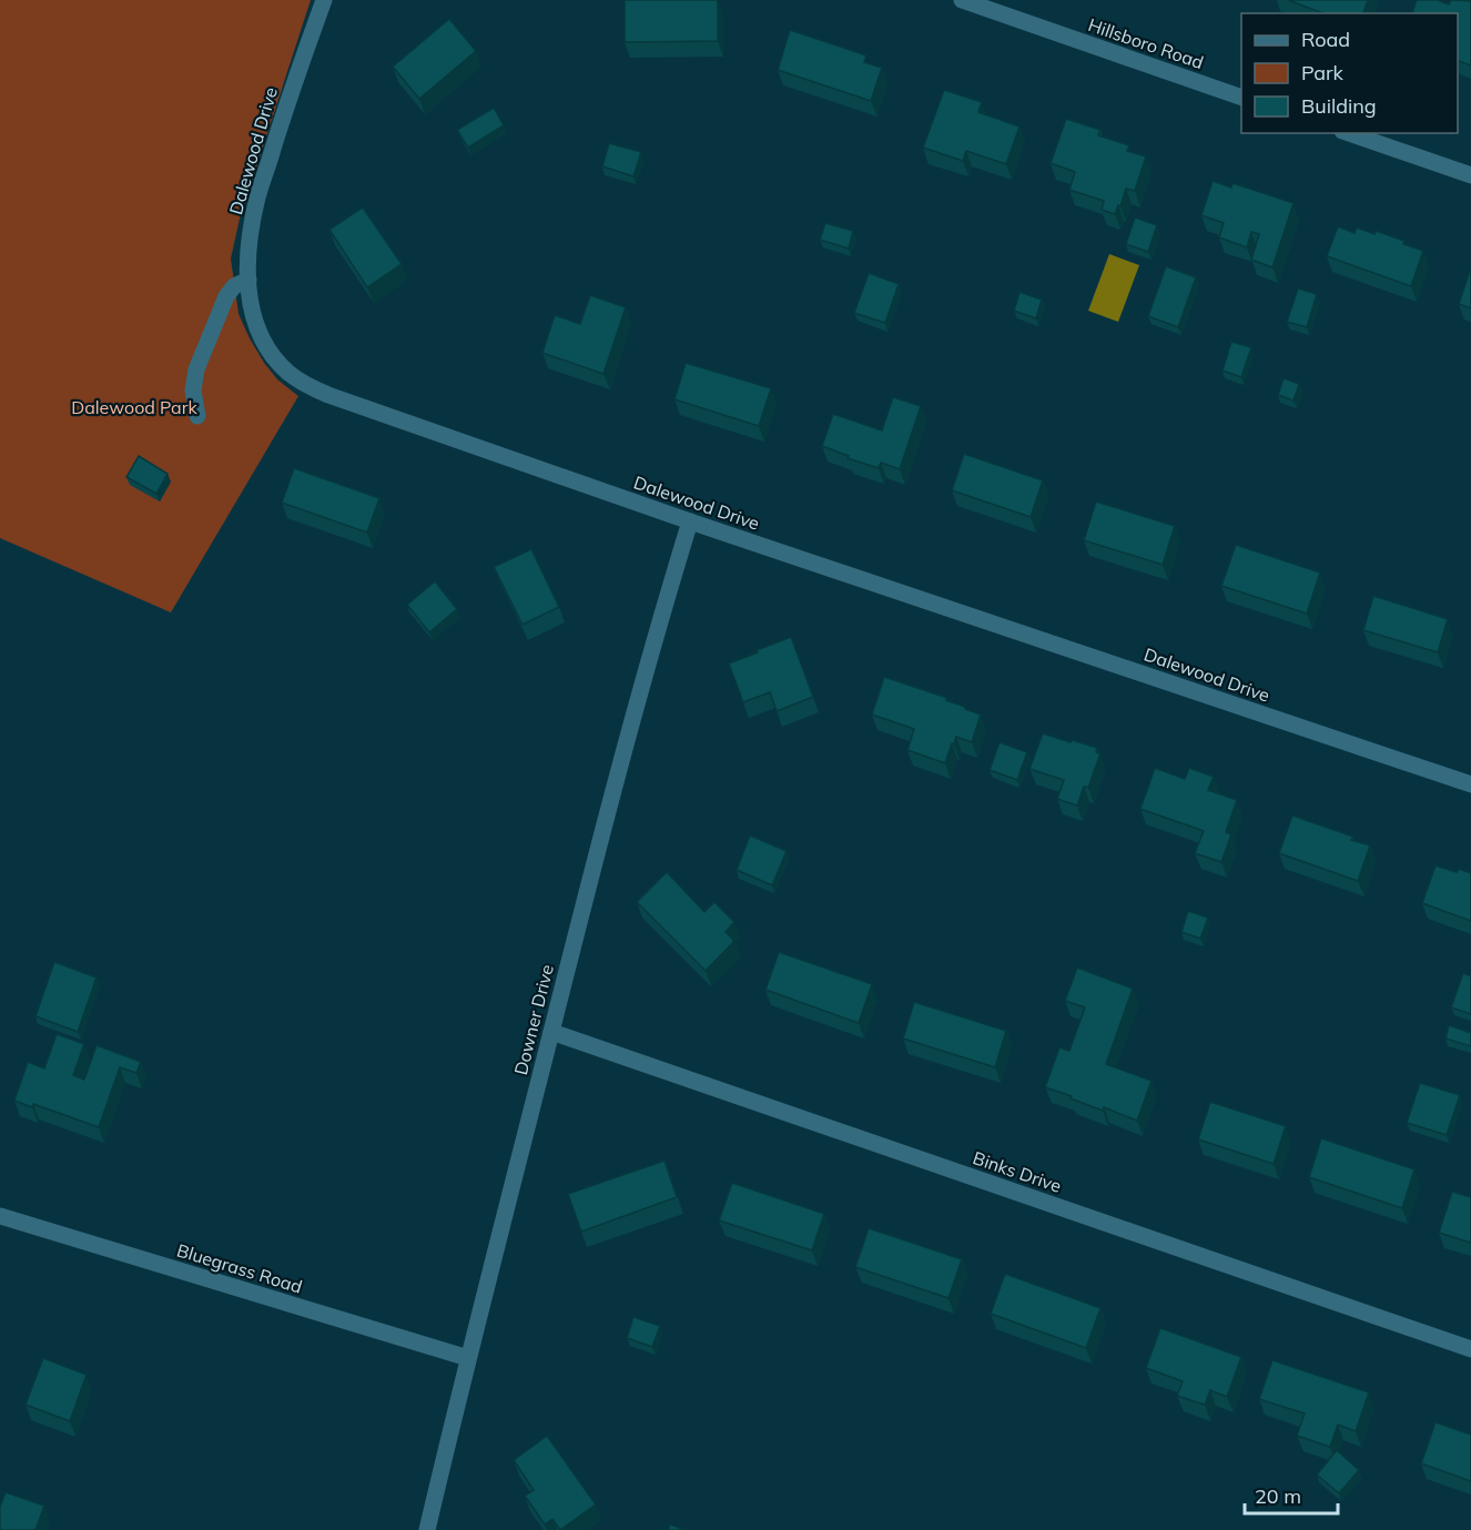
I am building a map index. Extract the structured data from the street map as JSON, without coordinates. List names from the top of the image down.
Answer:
{
  "streets": {
    "street": [
      "Hillsboro Road",
      "Dalewood Drive",
      "Downer Drive",
      "Binks Drive",
      "Bluegrass Road"
    ]
  },
  "crossings": [
    ["Dalewood Drive", "Downer Drive"],
    ["Downer Drive", "Binks Drive"],
    ["Downer Drive", "Bluegrass Road"]
  ],
  "parks": ["Dalewood Park"],
  "legend": ["Road", "Park", "Building"],
  "scale_bar": "20 m"
}
